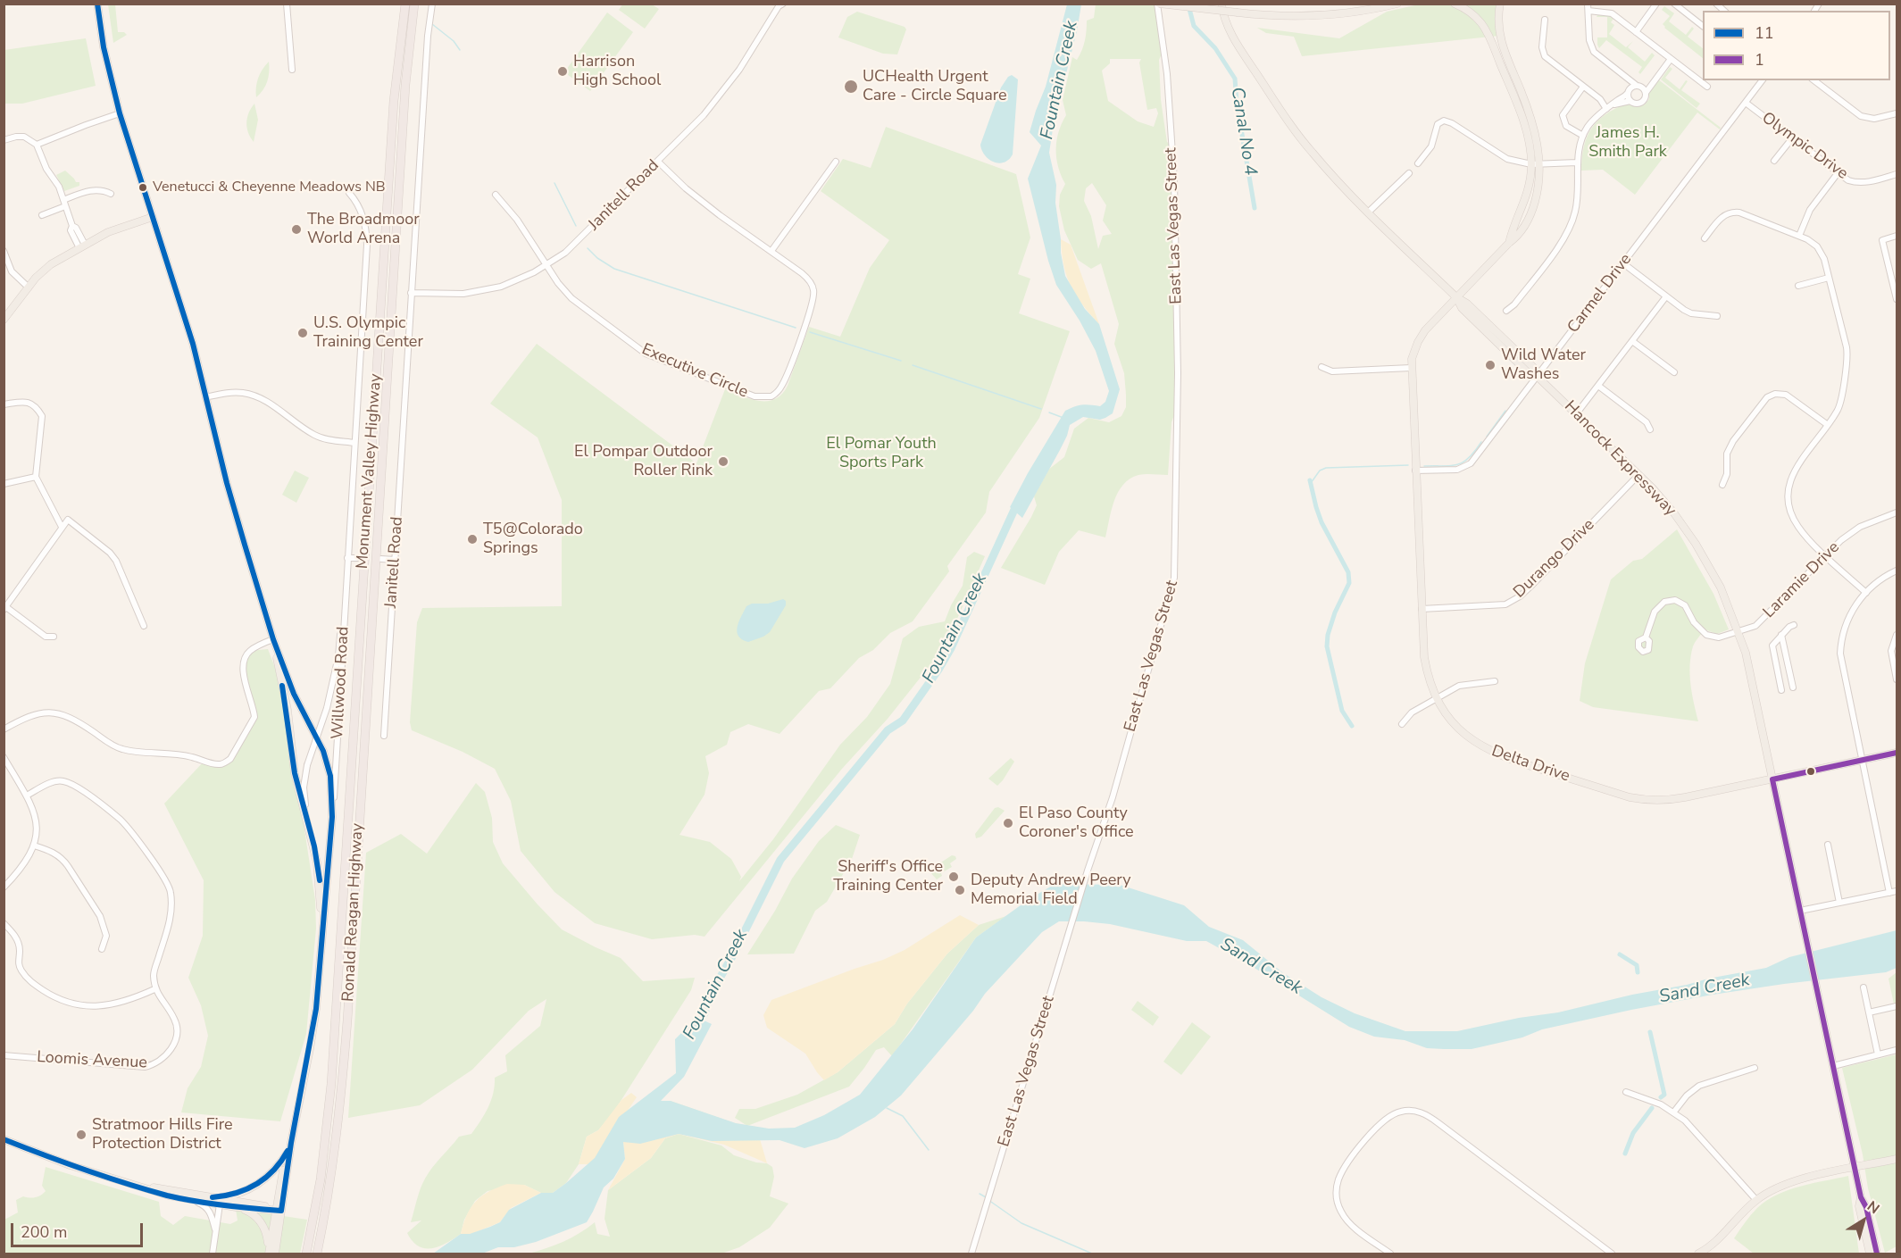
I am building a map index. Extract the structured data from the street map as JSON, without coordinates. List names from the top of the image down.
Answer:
{
  "streets": {
    "highway": ["Monument Valley Highway", "Ronald Reagan Highway"],
    "main road": ["Hancock Expressway", "Delta Drive"],
    "street": [
      "Olympic Drive",
      "Janitell Road",
      "East Las Vegas Street",
      "Carmel Drive",
      "Executive Circle",
      "Durango Drive",
      "Laramie Drive",
      "Willwood Road",
      "Loomis Avenue"
    ]
  },
  "crossings": [
    ["Olympic Drive", "Carmel Drive"],
    ["Janitell Road", "Executive Circle"],
    ["Carmel Drive", "Hancock Expressway"],
    ["Carmel Drive", "Delta Drive"],
    ["Hancock Expressway", "Durango Drive"],
    ["Hancock Expressway", "Laramie Drive"],
    ["Hancock Expressway", "Delta Drive"],
    ["Monument Valley Highway", "Ronald Reagan Highway"],
    ["Durango Drive", "Delta Drive"]
  ],
  "water": ["Fountain Creek", "Canal No 4", "Sand Creek"],
  "parks": ["James H. Smith Park", "El Pomar Youth Sports Park"],
  "places": [
    "Harrison High School",
    "UCHealth Urgent Care - Circle Square",
    "Venetucci & Cheyenne Meadows NB",
    "The Broadmoor World Arena",
    "U.S. Olympic Training Center",
    "Wild Water Washes",
    "El Pompar Outdoor Roller Rink",
    "T5@Colorado Springs",
    "El Paso County Coroner's Office",
    "Sheriff's Office Training Center",
    "Deputy Andrew Peery Memorial Field",
    "Stratmoor Hills Fire Protection District"
  ],
  "lines": ["transit line 11", "transit line 1"],
  "legend": ["11", "1"],
  "scale_bar": "200 m",
  "north": "top right"
}
